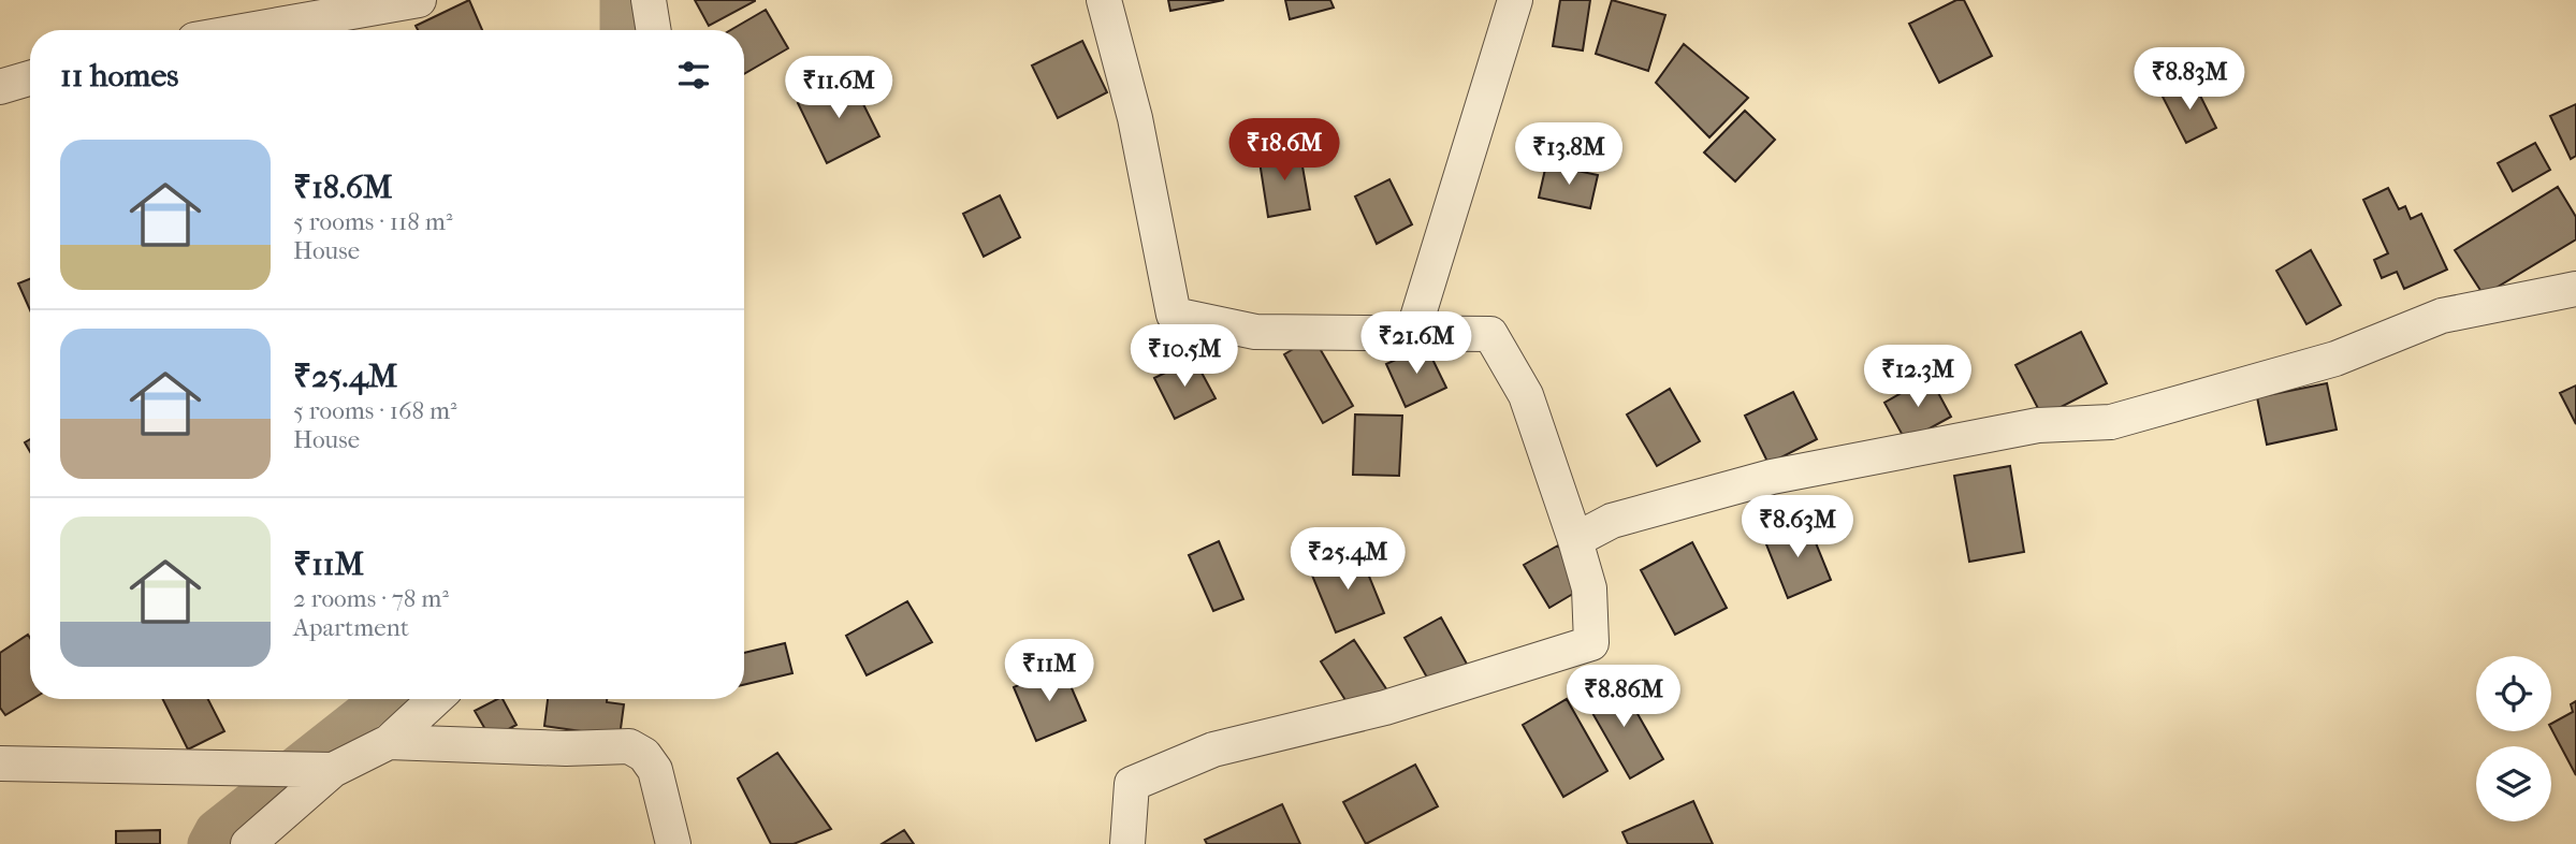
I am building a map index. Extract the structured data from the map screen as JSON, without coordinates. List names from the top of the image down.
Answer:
{
  "page": {
    "heading": "11 homes",
    "price": [
      "₹8.83M",
      "₹11.6M",
      "₹18.6M",
      "₹13.8M",
      "₹21.6M",
      "₹10.5M",
      "₹12.3M",
      "₹8.63M",
      "₹25.4M",
      "₹11M",
      "₹8.86M"
    ],
    "list": [
      {
        "name": "₹18.6M",
        "note": "5 rooms · 118 m² · House"
      },
      {
        "name": "₹25.4M",
        "note": "5 rooms · 168 m² · House"
      },
      {
        "name": "₹11M",
        "note": "2 rooms · 78 m² · Apartment"
      }
    ]
  }
}
